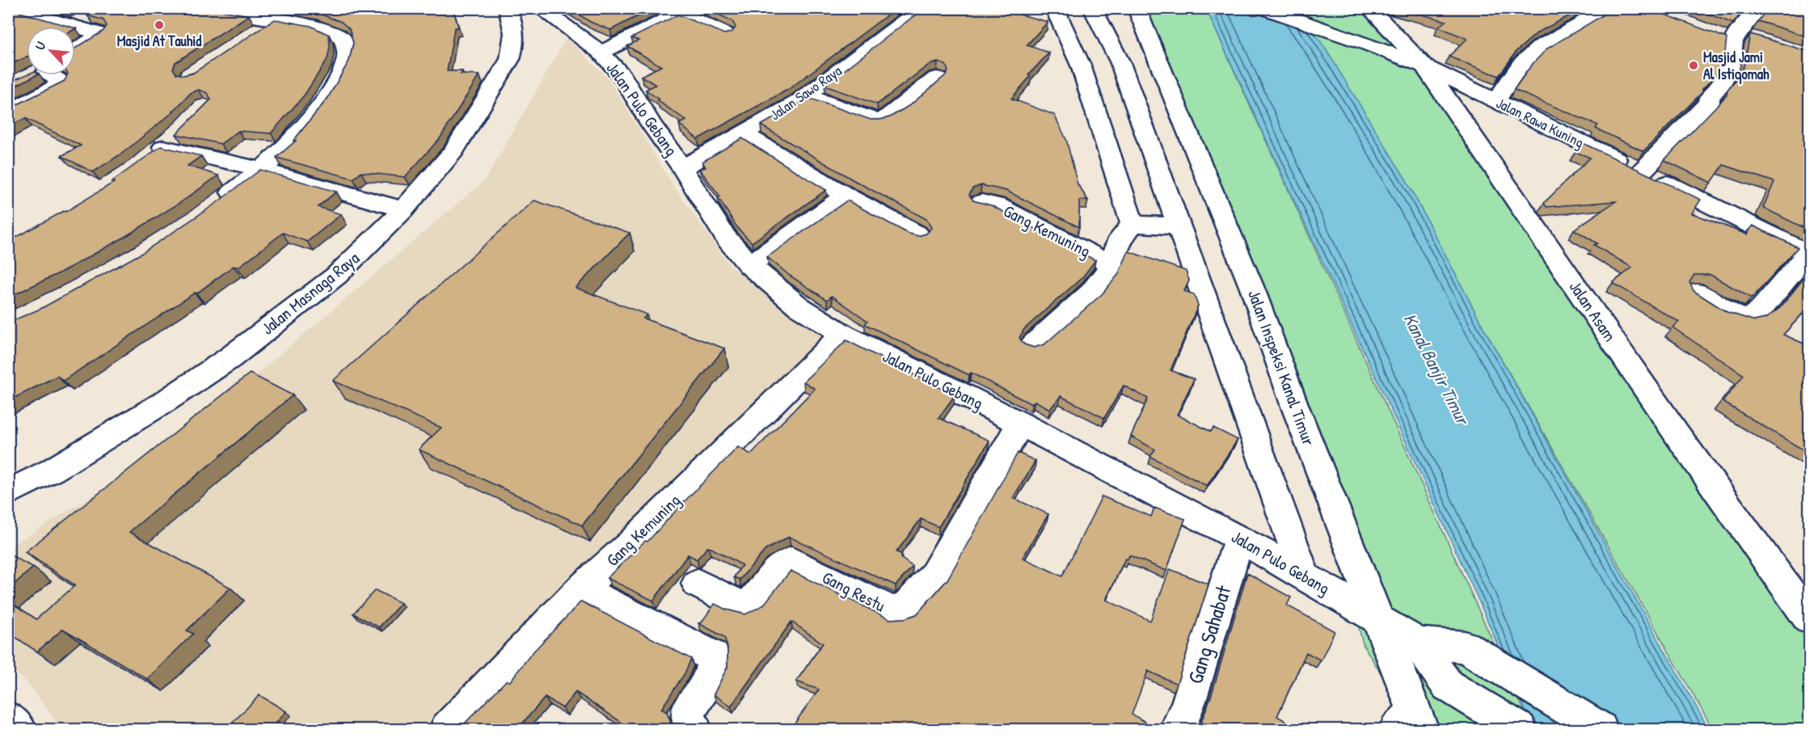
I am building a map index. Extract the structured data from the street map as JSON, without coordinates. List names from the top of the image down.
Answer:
{
  "streets": {
    "street": [
      "Jalan Sawo Raya",
      "Jalan Pulo Gebang",
      "Jalan Rawa Kuning",
      "Gang Kemuning",
      "Jalan Masnaga Raya",
      "Jalan Asam",
      "Jalan Inspeksi Kanal Timur",
      "Gang Restu",
      "Gang Sahabat"
    ]
  },
  "crossings": [
    ["Jalan Sawo Raya", "Jalan Pulo Gebang"],
    ["Jalan Pulo Gebang", "Gang Kemuning"],
    ["Jalan Pulo Gebang", "Jalan Inspeksi Kanal Timur"],
    ["Jalan Pulo Gebang", "Gang Restu"],
    ["Jalan Pulo Gebang", "Gang Sahabat"],
    ["Jalan Rawa Kuning", "Jalan Asam"]
  ],
  "water": ["Kanal Banjir Timur"],
  "places": ["Masjid At Tauhid", "Masjid Jami Al Istiqomah"],
  "north": "top left"
}
